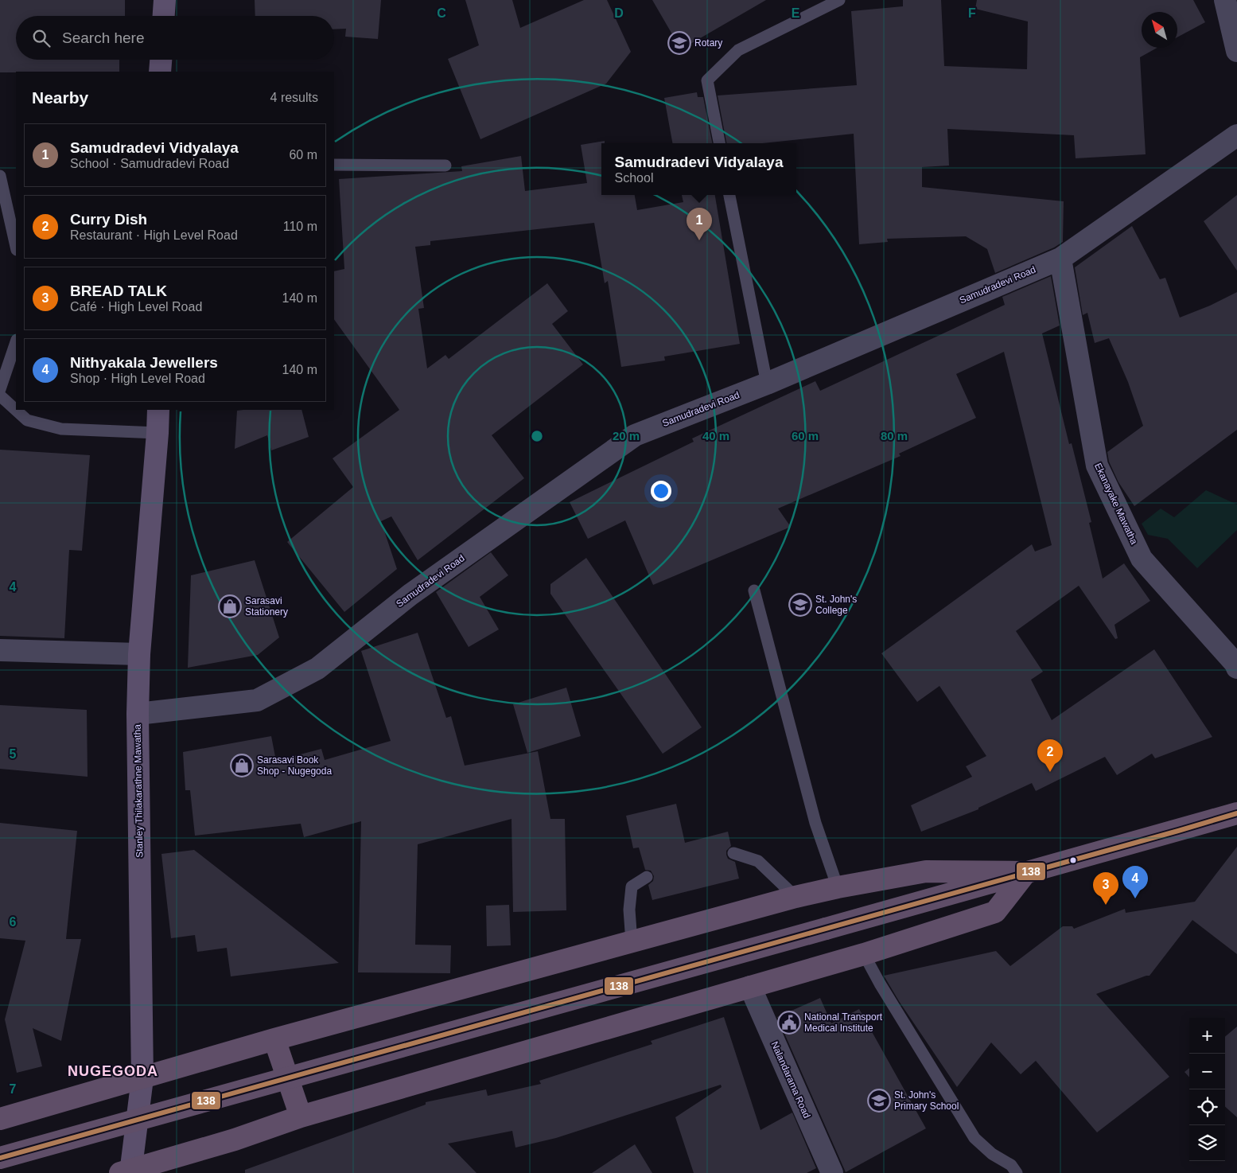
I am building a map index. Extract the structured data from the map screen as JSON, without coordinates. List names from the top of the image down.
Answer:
{
  "streets": {
    "main road": ["Stanley Thilakarathne Mawatha"],
    "street": ["Samudradevi Road", "Ekanayake Mawatha", "Nalandarama Road"]
  },
  "crossings": [
    ["Samudradevi Road", "Ekanayake Mawatha"],
    ["Samudradevi Road", "Stanley Thilakarathne Mawatha"]
  ],
  "districts": ["NUGEGODA"],
  "places": {
    "school or university": ["Rotary", "St. John's College", "St. John's Primary School"],
    "shop": ["Sarasavi Stationery", "Sarasavi Book Shop - Nugegoda"],
    "public building": ["National Transport Medical Institute"]
  },
  "lines": ["transit line 138"],
  "north": "top left",
  "page": {
    "search": "Search here",
    "heading": ["Nearby", "4 results"],
    "list": [
      {
        "mark": "1",
        "name": "Samudradevi Vidyalaya",
        "note": "School · Samudradevi Road",
        "value": "60 m"
      },
      {
        "mark": "2",
        "name": "Curry Dish",
        "note": "Restaurant · High Level Road",
        "value": "110 m"
      },
      {
        "mark": "3",
        "name": "BREAD TALK",
        "note": "Café · High Level Road",
        "value": "140 m"
      },
      {
        "mark": "4",
        "name": "Nithyakala Jewellers",
        "note": "Shop · High Level Road",
        "value": "140 m"
      }
    ],
    "popup": ["Samudradevi Vidyalaya", "School"],
    "pins": [
      "1",
      "2",
      "4",
      "3"
    ],
    "map_buttons": ["+", "−"]
  },
  "grid": {
    "columns": [
      "C",
      "D",
      "E",
      "F"
    ],
    "rows": [
      "4",
      "5",
      "6",
      "7"
    ]
  },
  "rings": [
    "20 m",
    "40 m",
    "60 m",
    "80 m"
  ]
}
